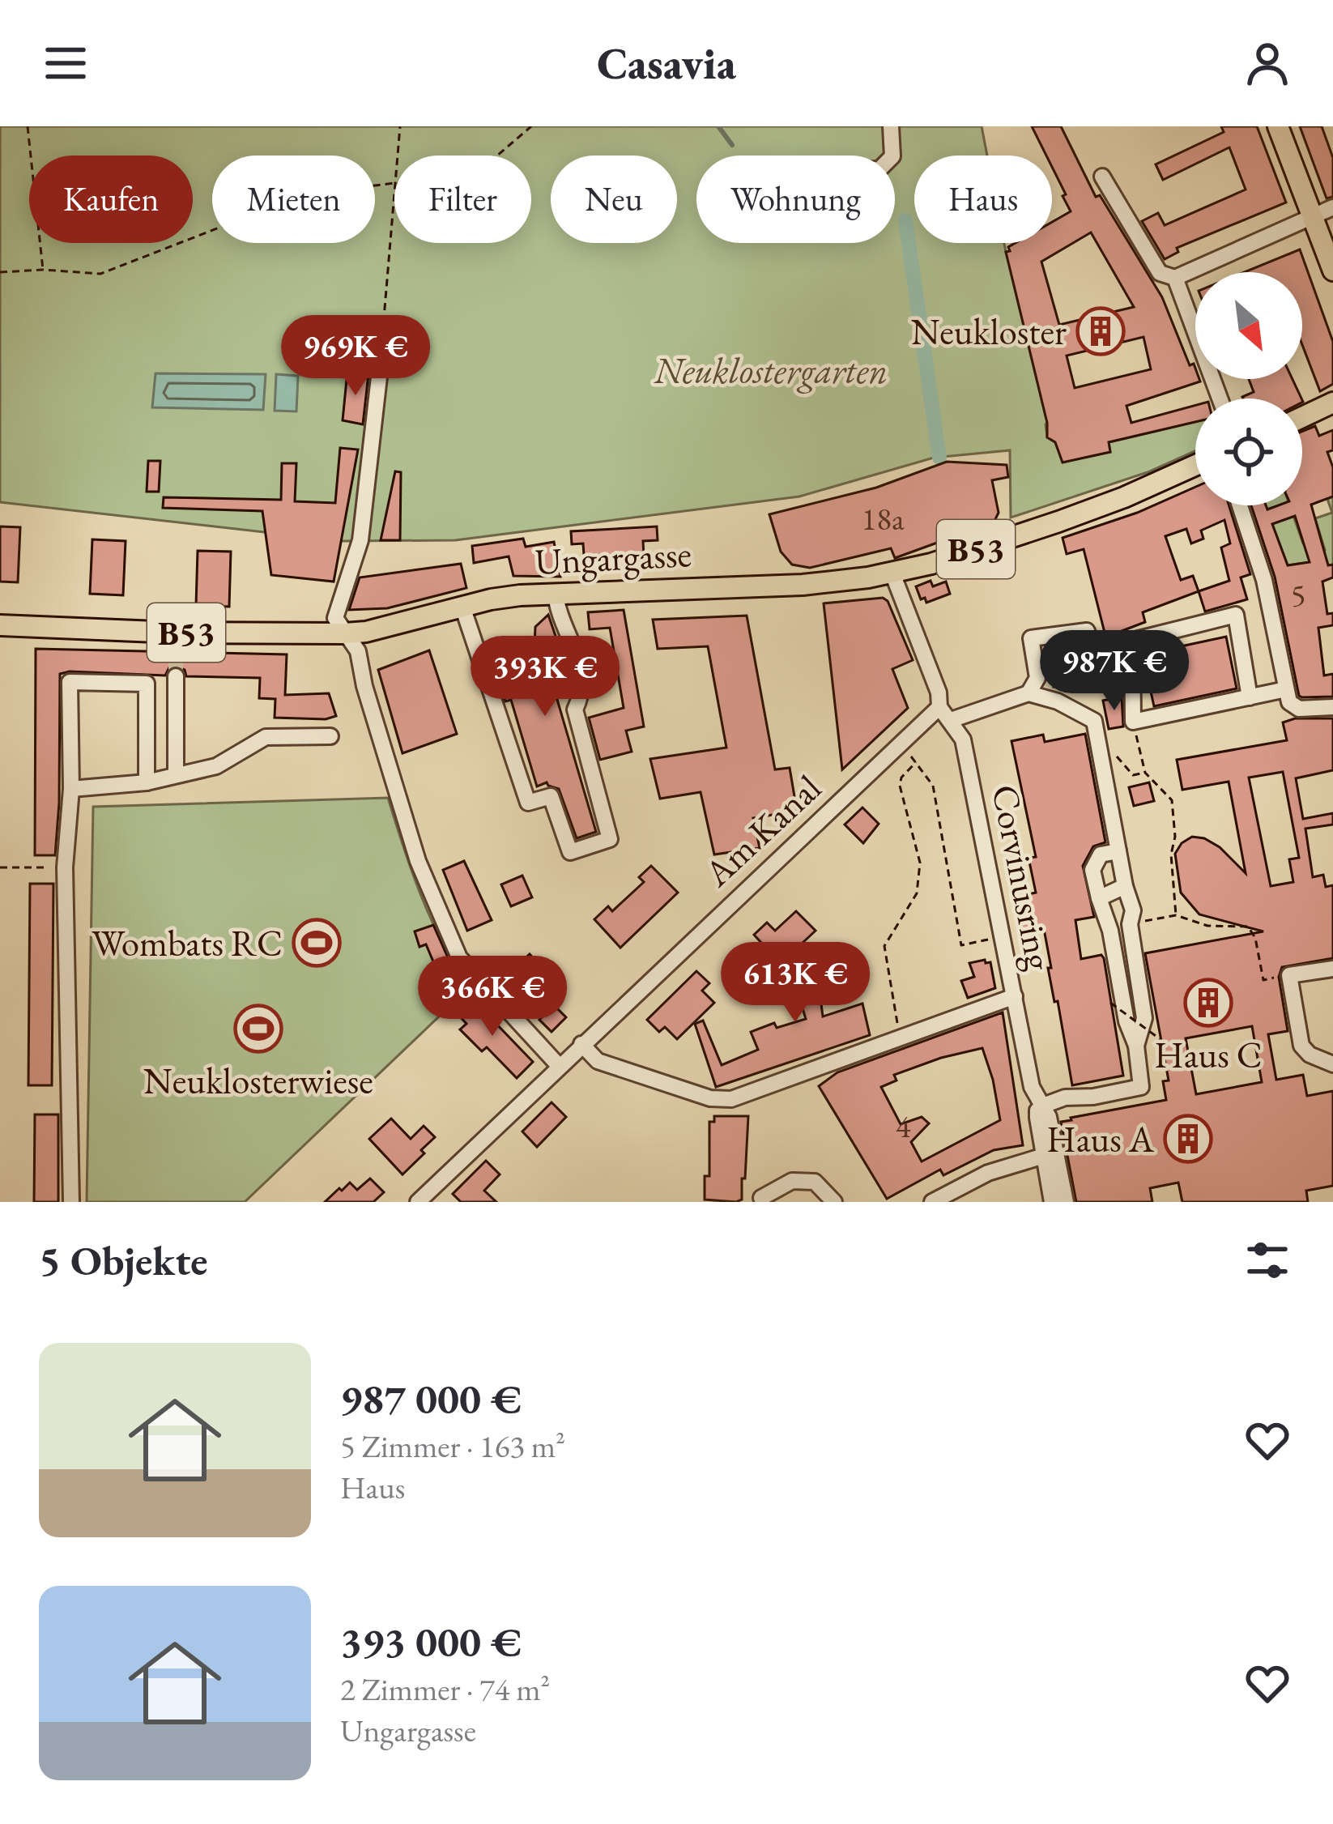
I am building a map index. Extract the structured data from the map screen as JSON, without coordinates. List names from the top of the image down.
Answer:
{
  "streets": {
    "main road": ["B53", "Ungargasse"],
    "street": ["Am Kanal", "Corvinusring"]
  },
  "crossings": [
    ["Ungargasse", "Corvinusring"],
    ["Am Kanal", "Corvinusring"]
  ],
  "parks": ["Neuklostergarten"],
  "places": {
    "building": ["Neukloster", "Haus C", "Haus A"],
    "sports": ["Wombats RC", "Neuklosterwiese"]
  },
  "house_numbers": ["18a", "5", "4"],
  "north": "bottom right",
  "page": {
    "header": "Casavia",
    "chip": [
      "Kaufen",
      "Mieten",
      "Filter",
      "Neu",
      "Wohnung",
      "Haus"
    ],
    "price": [
      "969K €",
      "987K €",
      "393K €",
      "613K €",
      "366K €"
    ],
    "heading": "5 Objekte",
    "list": [
      {
        "name": "987 000 €",
        "note": "5 Zimmer · 163 m² · Haus"
      },
      {
        "name": "393 000 €",
        "note": "2 Zimmer · 74 m² · Ungargasse"
      }
    ]
  }
}
